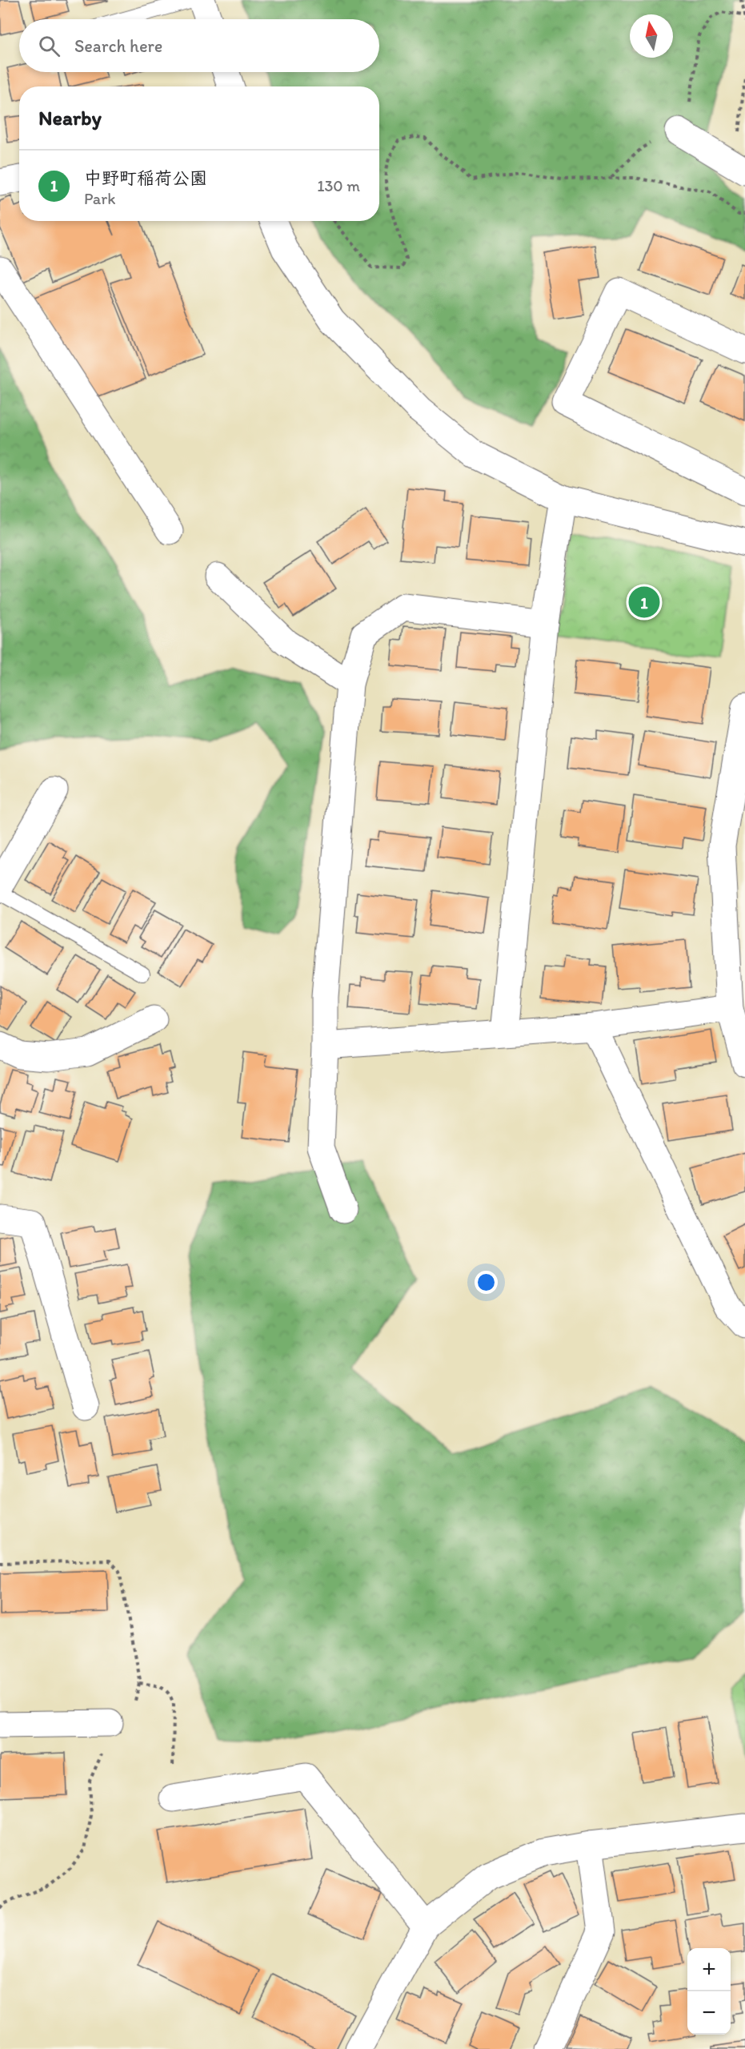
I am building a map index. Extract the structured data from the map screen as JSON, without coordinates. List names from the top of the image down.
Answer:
{
  "north": "top",
  "page": {
    "search": "Search here",
    "heading": "Nearby",
    "list": [
      {
        "mark": "1",
        "name": "中野町稲荷公園",
        "note": "Park",
        "value": "130 m"
      }
    ],
    "pins": "1",
    "map_buttons": ["+", "−"]
  }
}
